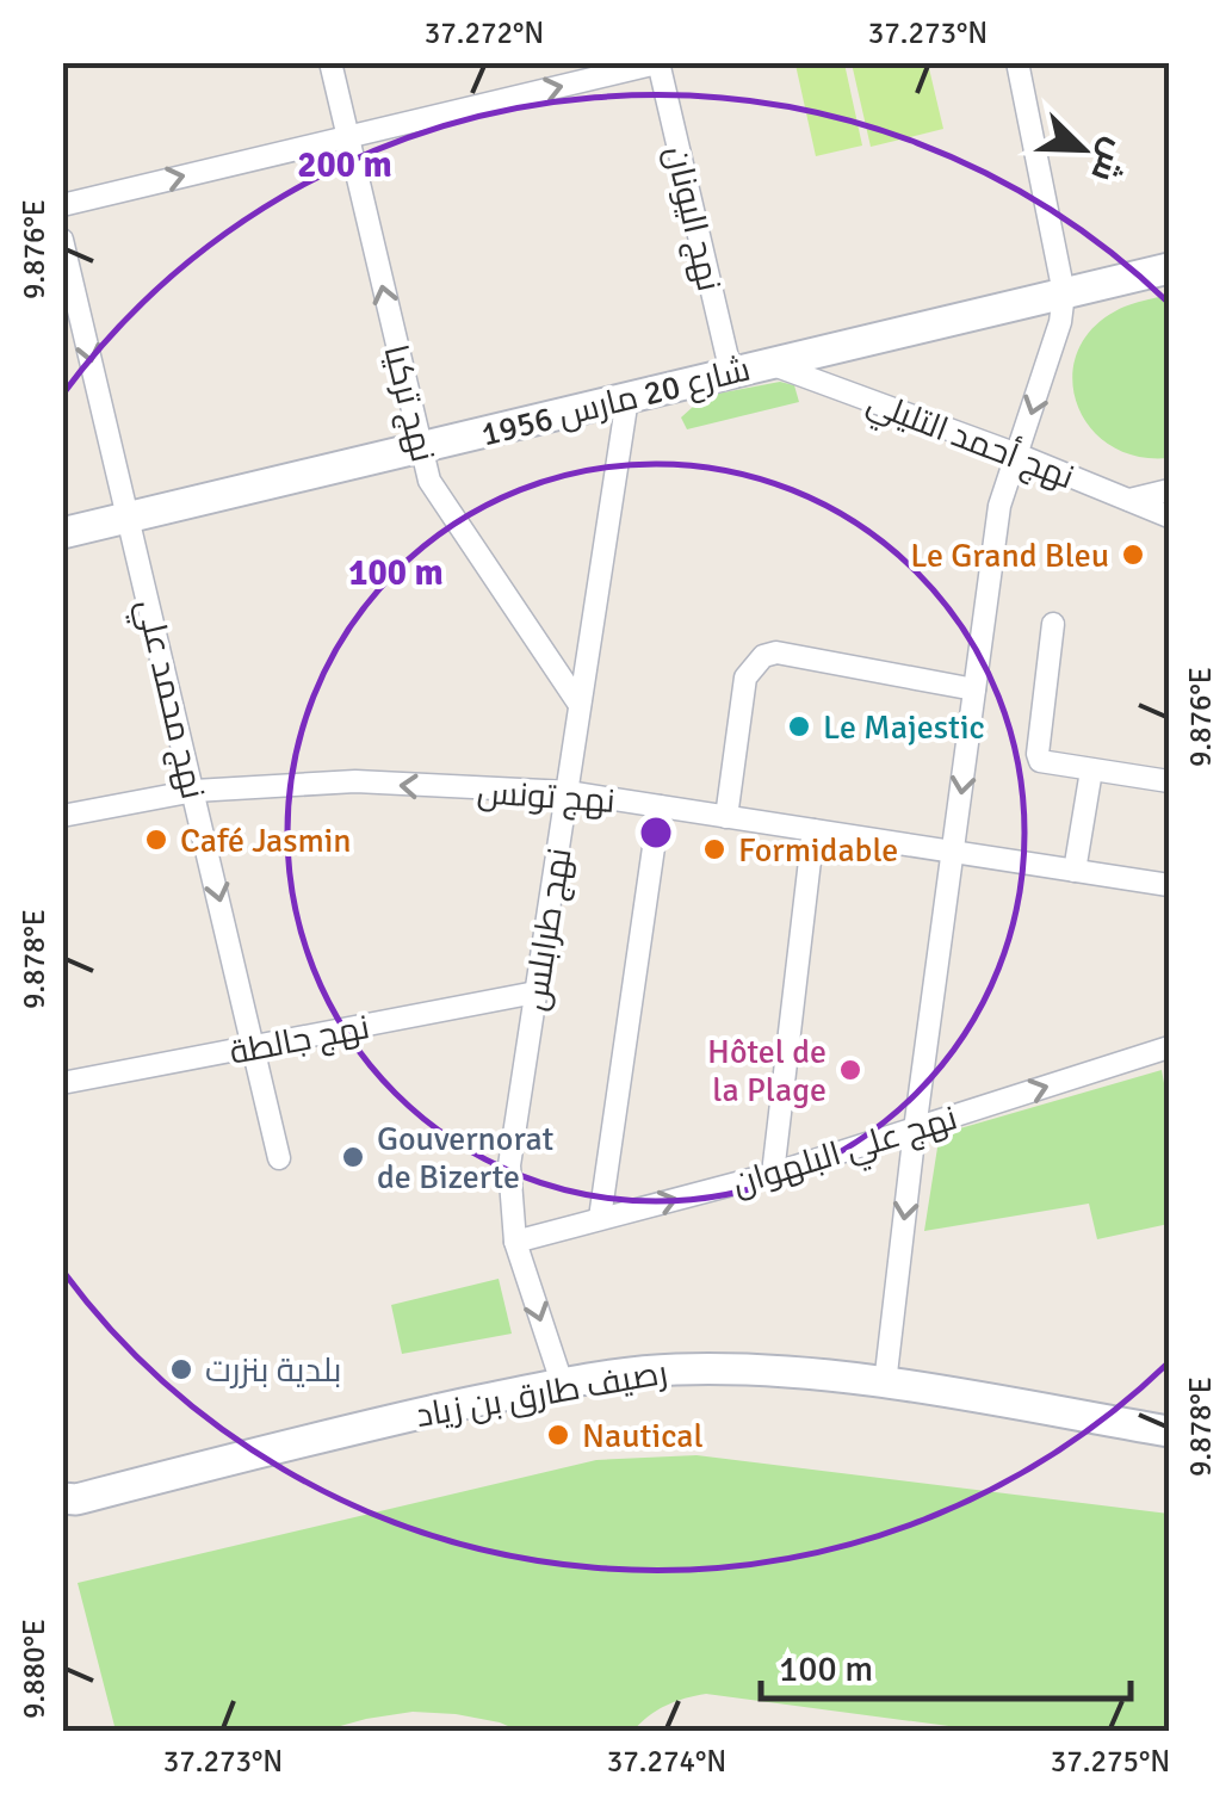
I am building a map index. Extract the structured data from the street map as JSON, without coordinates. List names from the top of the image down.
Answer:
{
  "streets": {
    "street": [
      "نهج اليونان",
      "شارع 20 مارس 1956",
      "نهج تركيا",
      "نهج أحمد التليلي",
      "نهج محمد علي",
      "نهج تونس",
      "نهج طرابلس",
      "نهج جالطة",
      "نهج علي البلهوان",
      "رصيف طارق بن زياد"
    ]
  },
  "crossings": [
    ["نهج اليونان", "شارع 20 مارس 1956"],
    ["شارع 20 مارس 1956", "نهج تركيا"],
    ["شارع 20 مارس 1956", "نهج أحمد التليلي"],
    ["شارع 20 مارس 1956", "نهج محمد علي"],
    ["شارع 20 مارس 1956", "نهج طرابلس"],
    ["نهج تركيا", "نهج طرابلس"],
    ["نهج محمد علي", "نهج تونس"],
    ["نهج محمد علي", "نهج جالطة"],
    ["نهج تونس", "نهج طرابلس"],
    ["نهج طرابلس", "نهج جالطة"],
    ["نهج طرابلس", "نهج علي البلهوان"],
    ["نهج طرابلس", "رصيف طارق بن زياد"]
  ],
  "one_way": ["نهج تركيا", "نهج محمد علي", "نهج علي البلهوان"],
  "places": [
    "Le Grand Bleu",
    "Le Majestic",
    "Café Jasmin",
    "Formidable",
    "Hôtel de la Plage",
    "Gouvernorat de Bizerte",
    "بلدية بنزرت",
    "Nautical"
  ],
  "scale_bar": "100 m",
  "north": "bottom right",
  "coordinates": [
    "37.272°N",
    "37.273°N",
    "9.876°E",
    "9.878°E",
    "9.880°E",
    "37.274°N",
    "37.275°N"
  ],
  "rings": ["200 m", "100 m"]
}
